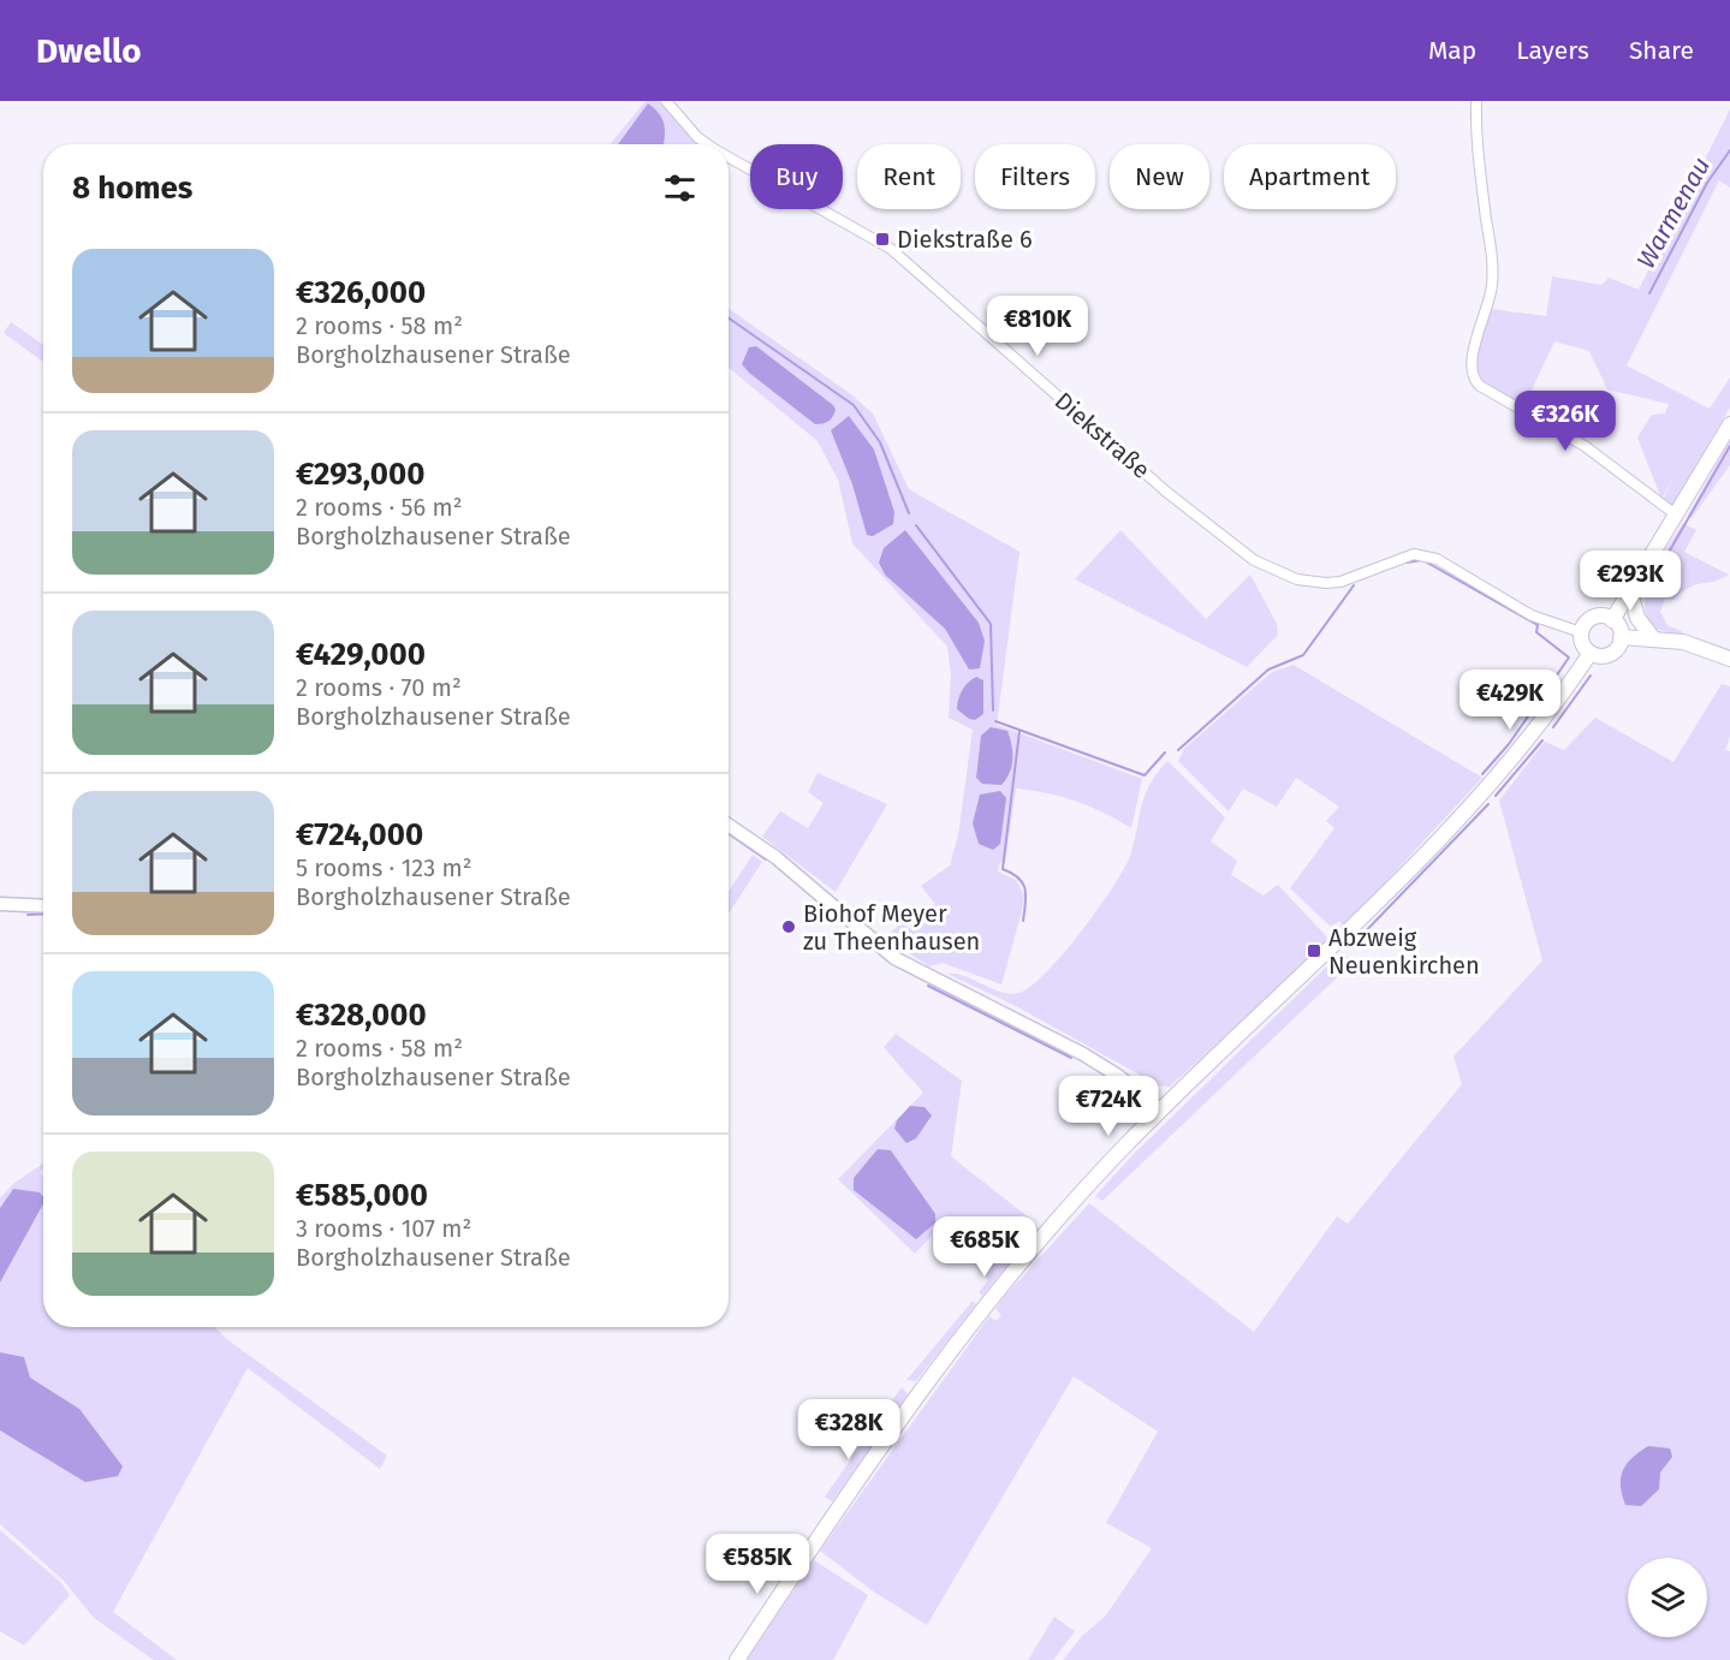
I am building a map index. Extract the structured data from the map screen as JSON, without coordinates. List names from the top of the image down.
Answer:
{
  "streets": {
    "street": ["Diekstraße"]
  },
  "water": ["Warmenau"],
  "places": {
    "transit": ["Diekstraße 6", "Abzweig Neuenkirchen"],
    "other": ["Biohof Meyer zu Theenhausen"]
  },
  "page": {
    "header": "Dwello",
    "nav": ["Map", "Layers", "Share"],
    "chip": [
      "Buy",
      "Rent",
      "Filters",
      "New",
      "Apartment"
    ],
    "heading": "8 homes",
    "list": [
      {
        "name": "€326,000",
        "note": "2 rooms · 58 m² · Borgholzhausener Straße"
      },
      {
        "name": "€293,000",
        "note": "2 rooms · 56 m² · Borgholzhausener Straße"
      },
      {
        "name": "€429,000",
        "note": "2 rooms · 70 m² · Borgholzhausener Straße"
      },
      {
        "name": "€724,000",
        "note": "5 rooms · 123 m² · Borgholzhausener Straße"
      },
      {
        "name": "€328,000",
        "note": "2 rooms · 58 m² · Borgholzhausener Straße"
      },
      {
        "name": "€585,000",
        "note": "3 rooms · 107 m² · Borgholzhausener Straße"
      }
    ],
    "price": [
      "€810K",
      "€326K",
      "€293K",
      "€429K",
      "€724K",
      "€685K",
      "€328K",
      "€585K"
    ]
  }
}
